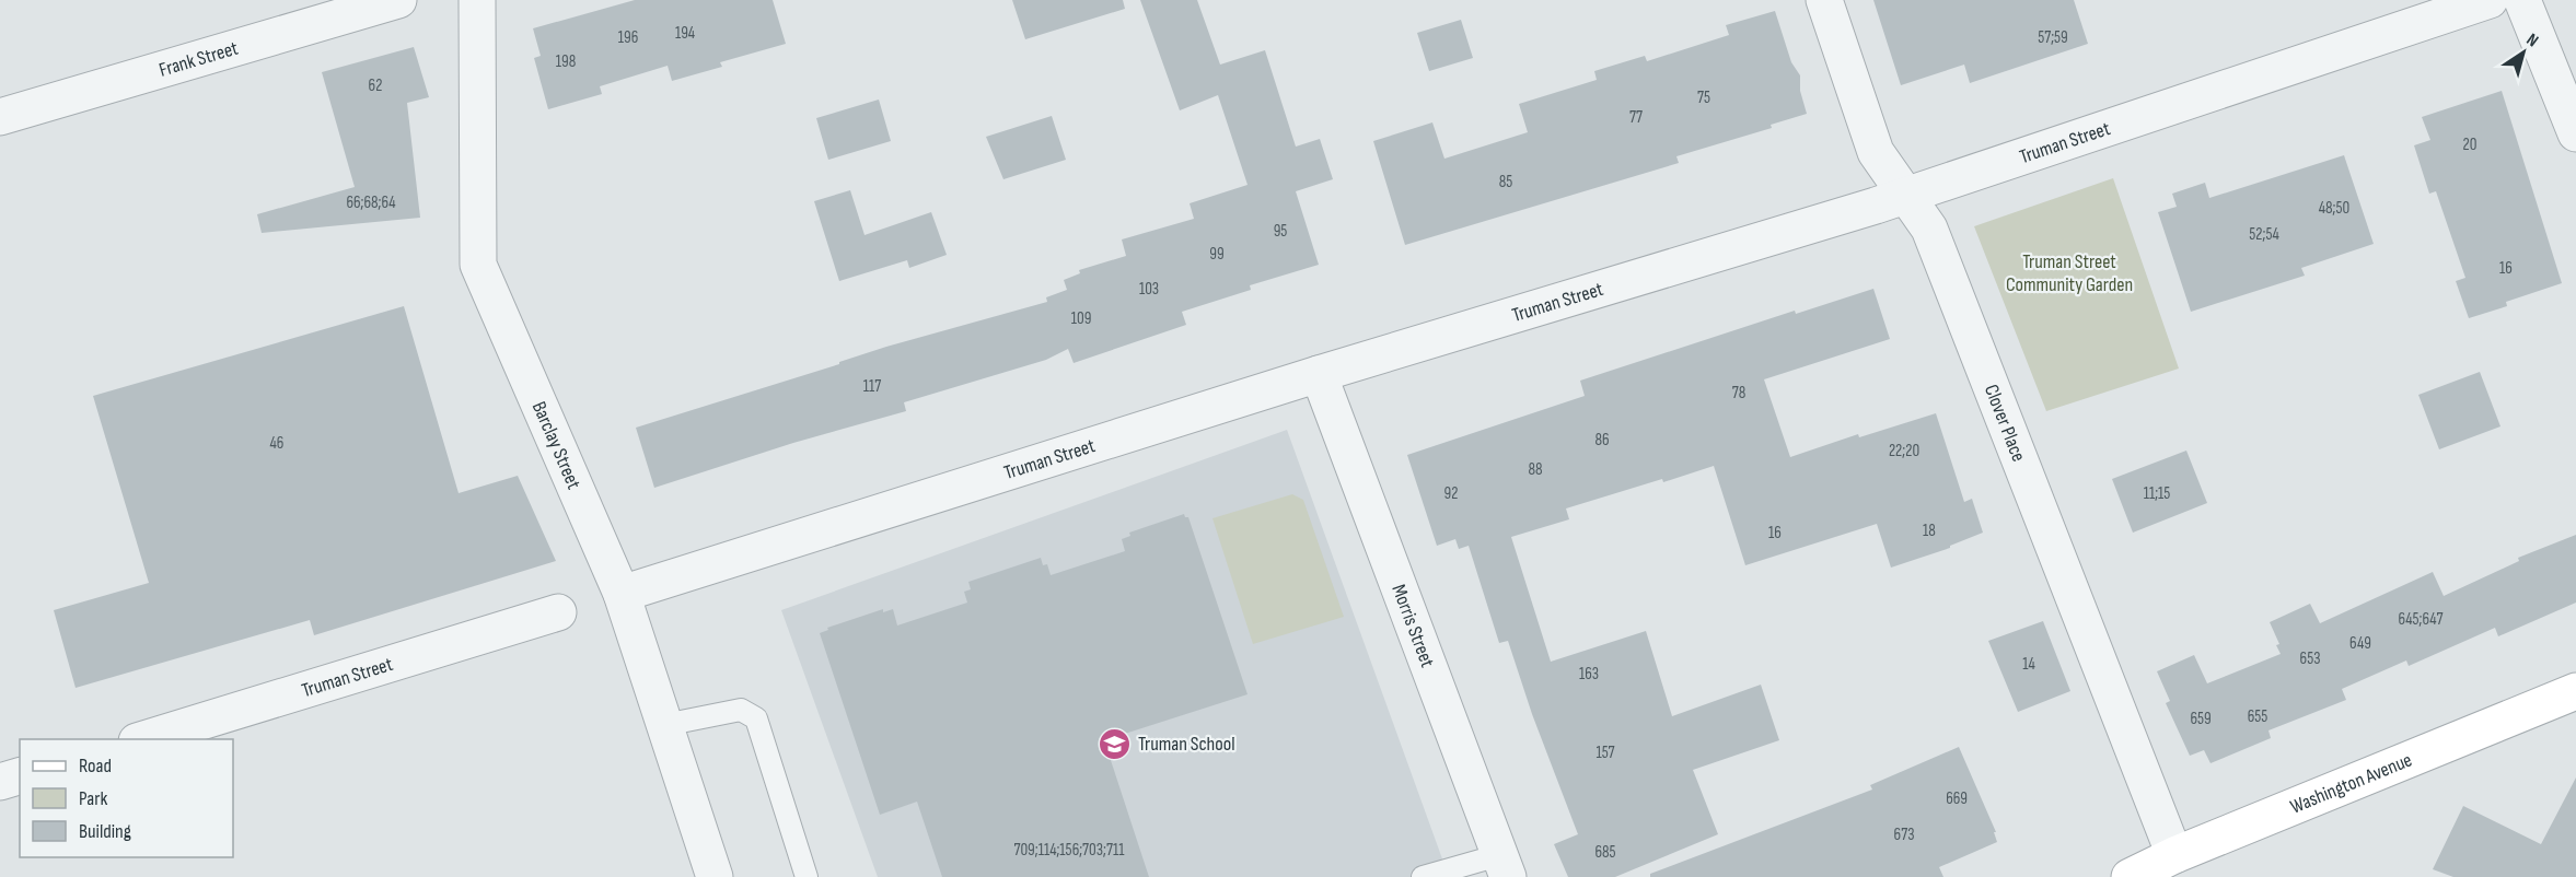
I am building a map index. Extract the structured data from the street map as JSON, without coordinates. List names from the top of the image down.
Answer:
{
  "streets": {
    "main road": ["Washington Avenue"],
    "street": [
      "Frank Street",
      "Truman Street",
      "Clover Place",
      "Barclay Street",
      "Morris Street"
    ]
  },
  "crossings": [
    ["Truman Street", "Clover Place"],
    ["Truman Street", "Barclay Street"],
    ["Truman Street", "Morris Street"],
    ["Clover Place", "Washington Avenue"]
  ],
  "parks": ["Truman Street Community Garden"],
  "places": {
    "school or university": ["Truman School"]
  },
  "house_numbers": [
    "194",
    "196",
    "57;59",
    "198",
    "62",
    "75",
    "77",
    "20",
    "85",
    "66;68;64",
    "48;50",
    "95",
    "52;54",
    "99",
    "16",
    "103",
    "109",
    "117",
    "78",
    "86",
    "46",
    "22;20",
    "88",
    "92",
    "11;15",
    "18",
    "16",
    "645;647",
    "649",
    "653",
    "14",
    "163",
    "655",
    "659",
    "157",
    "669",
    "673",
    "709;114;156;703;711",
    "685"
  ],
  "legend": ["Road", "Park", "Building"],
  "north": "top right"
}
